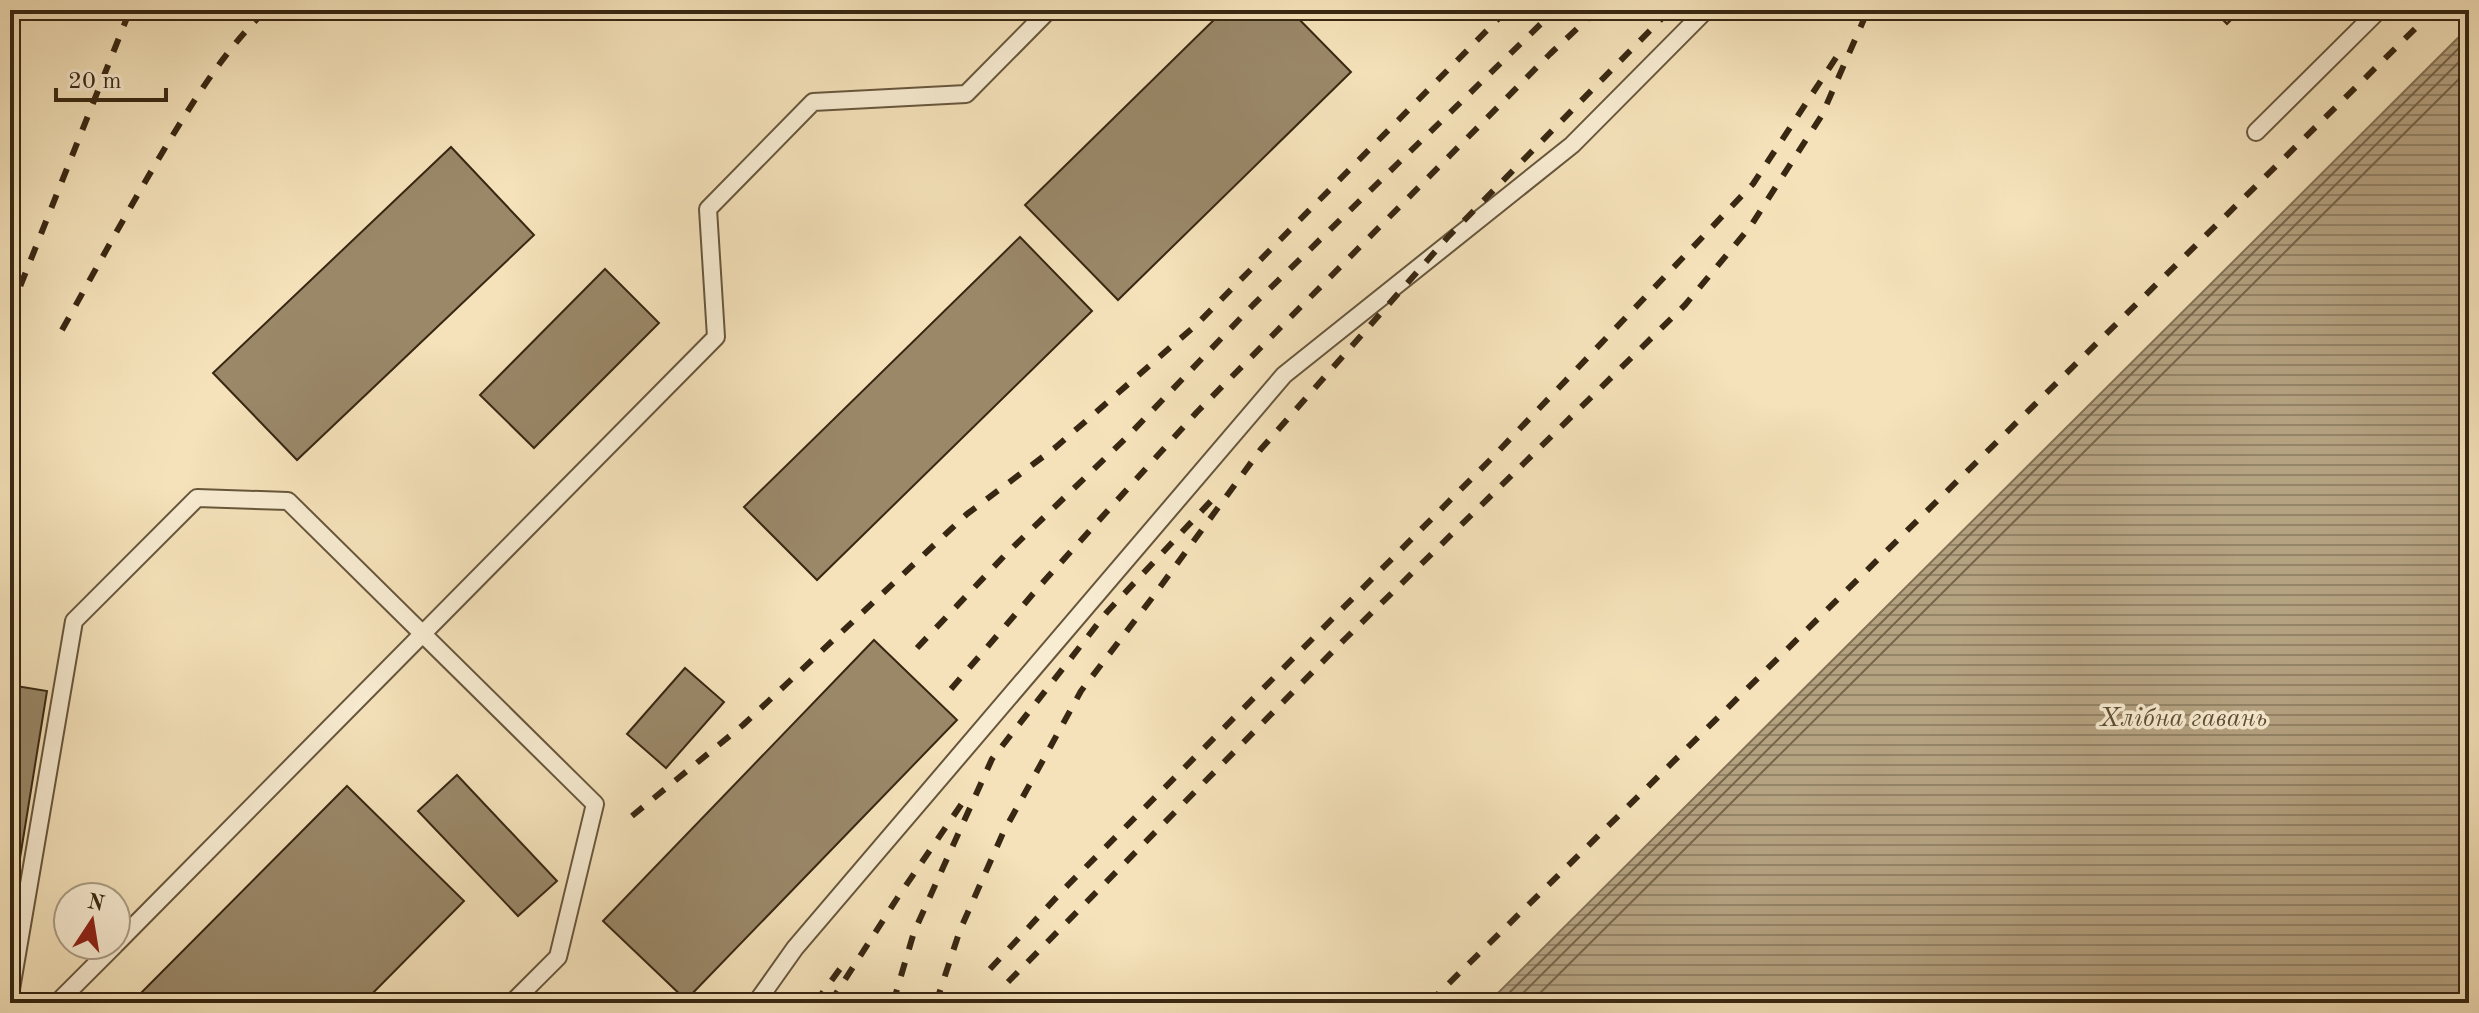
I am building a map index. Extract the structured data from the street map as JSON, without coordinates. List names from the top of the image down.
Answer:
{
  "water": ["Хлібна гавань"],
  "scale_bar": "20 m",
  "north": "top"
}
